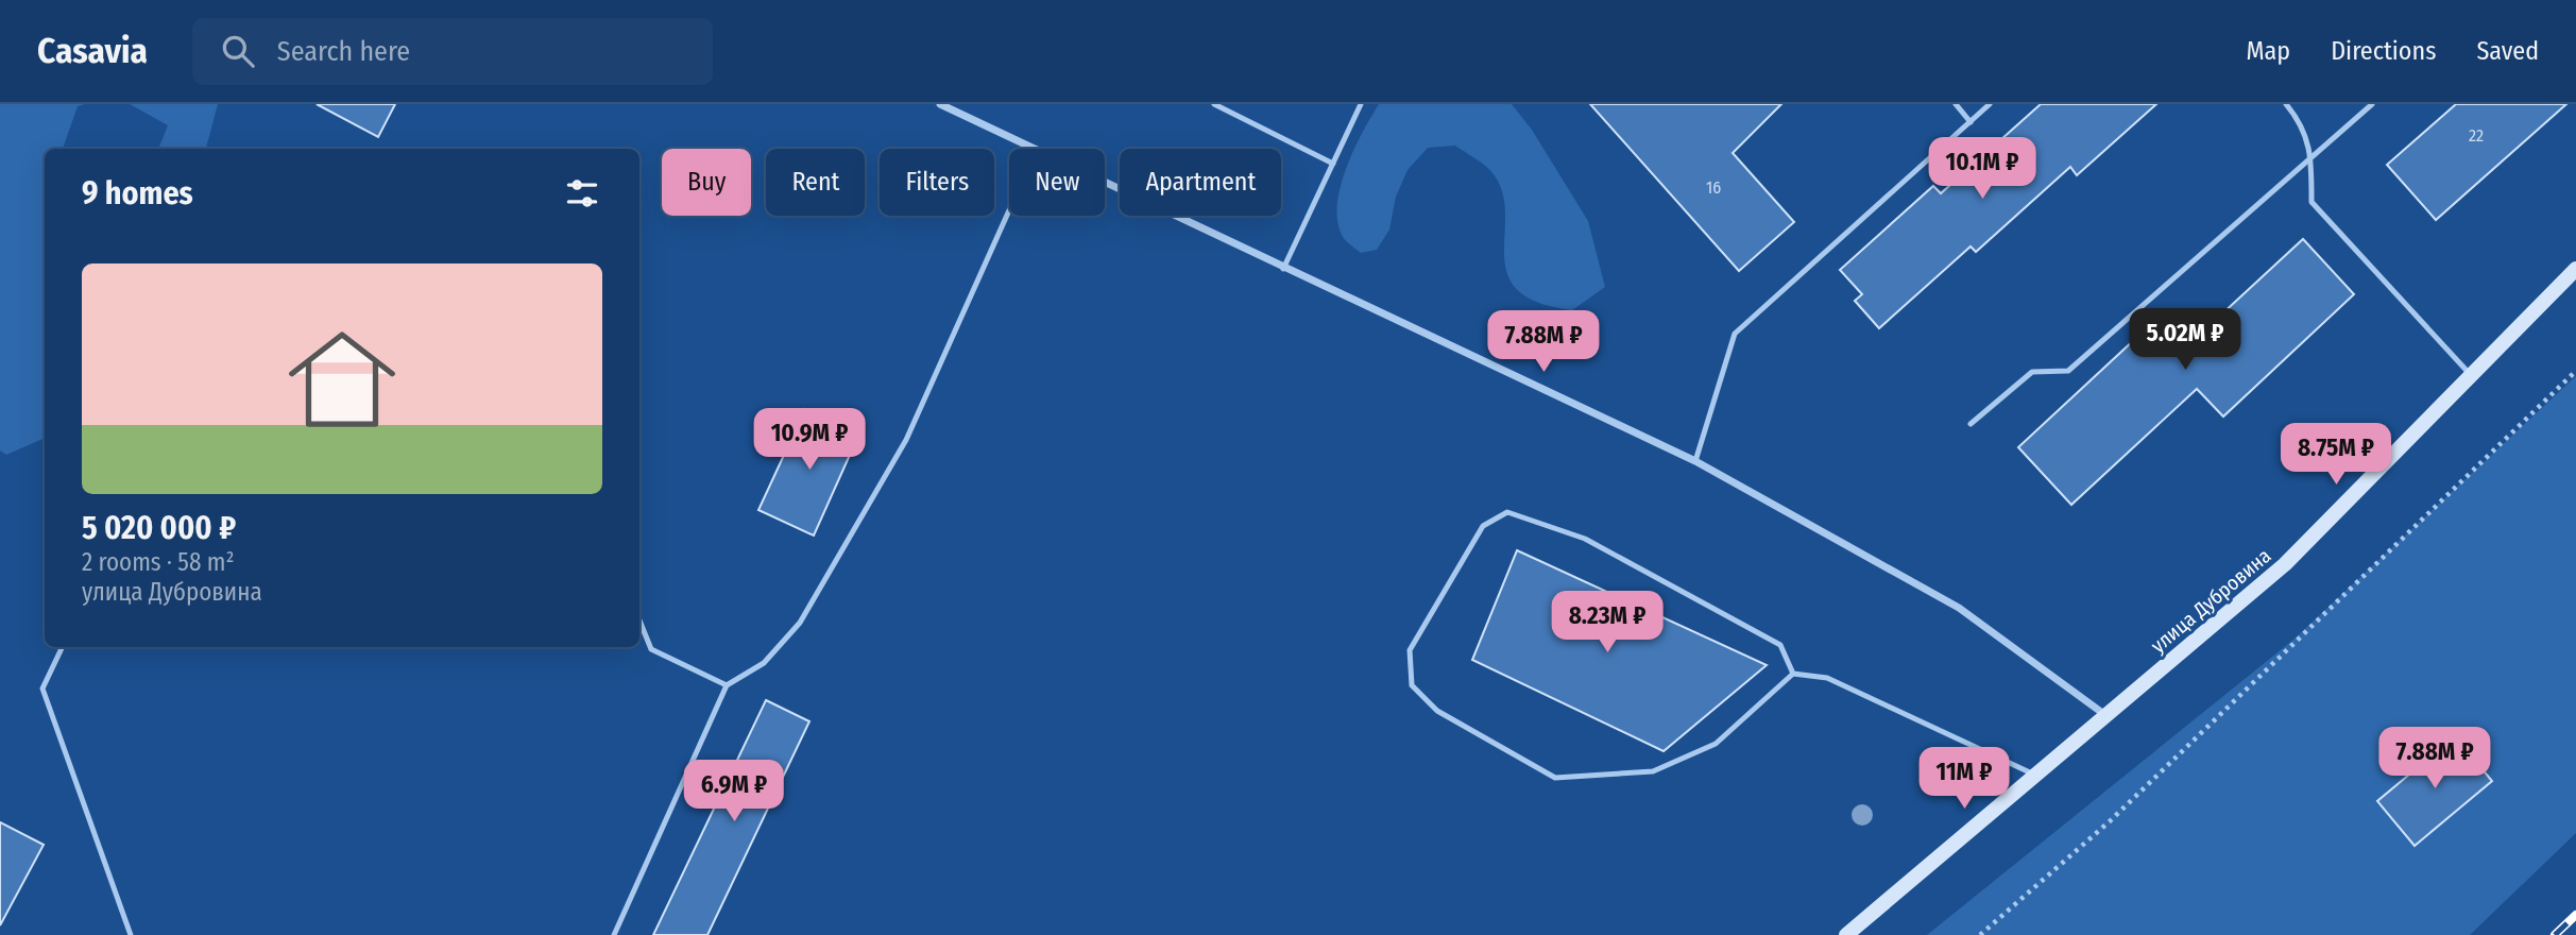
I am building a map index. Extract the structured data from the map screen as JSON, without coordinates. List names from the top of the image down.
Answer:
{
  "streets": {
    "main road": ["улица Дубровина"]
  },
  "house_numbers": ["22", "16"],
  "page": {
    "header": "Casavia",
    "search": "Search here",
    "nav": ["Map", "Directions", "Saved"],
    "price": [
      "10.1M ₽",
      "5.02M ₽",
      "7.88M ₽",
      "10.9M ₽",
      "8.75M ₽",
      "8.23M ₽",
      "7.88M ₽",
      "11M ₽",
      "6.9M ₽"
    ],
    "chip": [
      "Buy",
      "Rent",
      "Filters",
      "New",
      "Apartment"
    ],
    "heading": "9 homes",
    "list": [
      {
        "name": "5 020 000 ₽",
        "note": "2 rooms · 58 m² · улица Дубровина"
      }
    ]
  }
}
